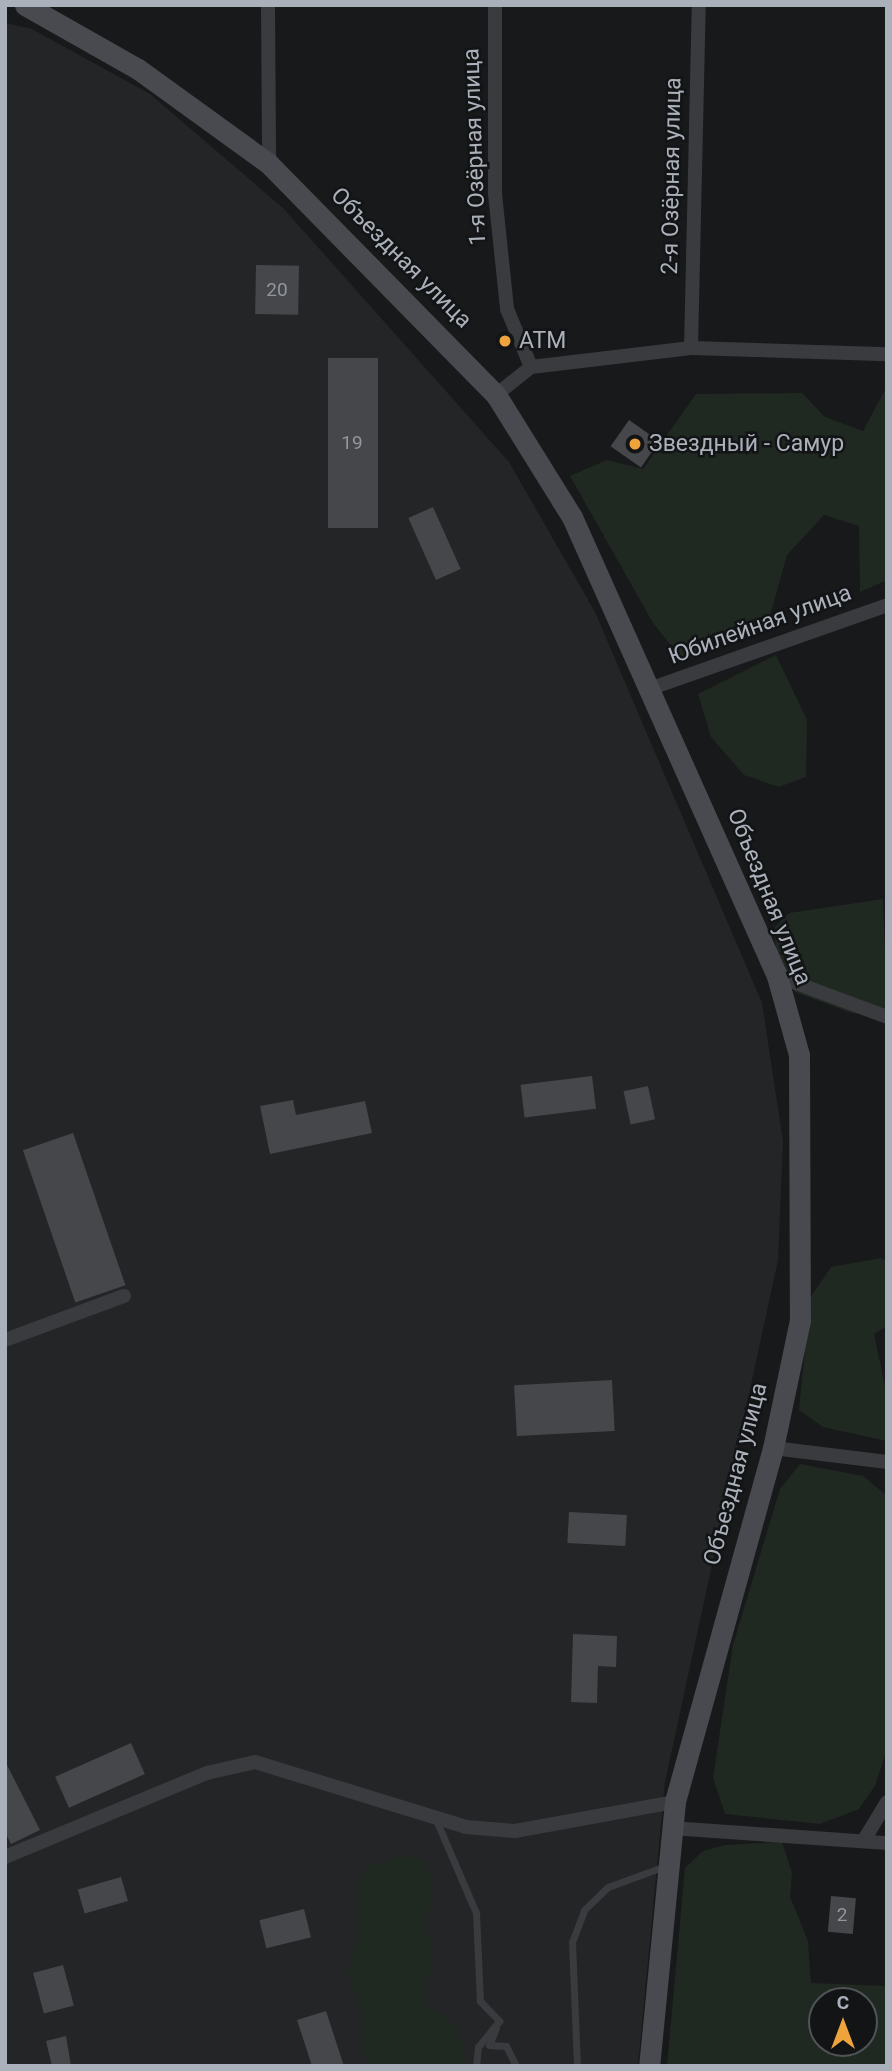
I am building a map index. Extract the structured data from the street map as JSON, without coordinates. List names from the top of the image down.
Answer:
{
  "streets": {
    "main road": ["Объездная улица"],
    "street": ["1-я Озёрная улица", "2-я Озёрная улица", "Юбилейная улица"]
  },
  "crossings": [
    ["Объездная улица", "Юбилейная улица"]
  ],
  "places": ["АТМ", "Звездный - Самур"],
  "house_numbers": ["20", "19", "2"],
  "north": "top"
}
